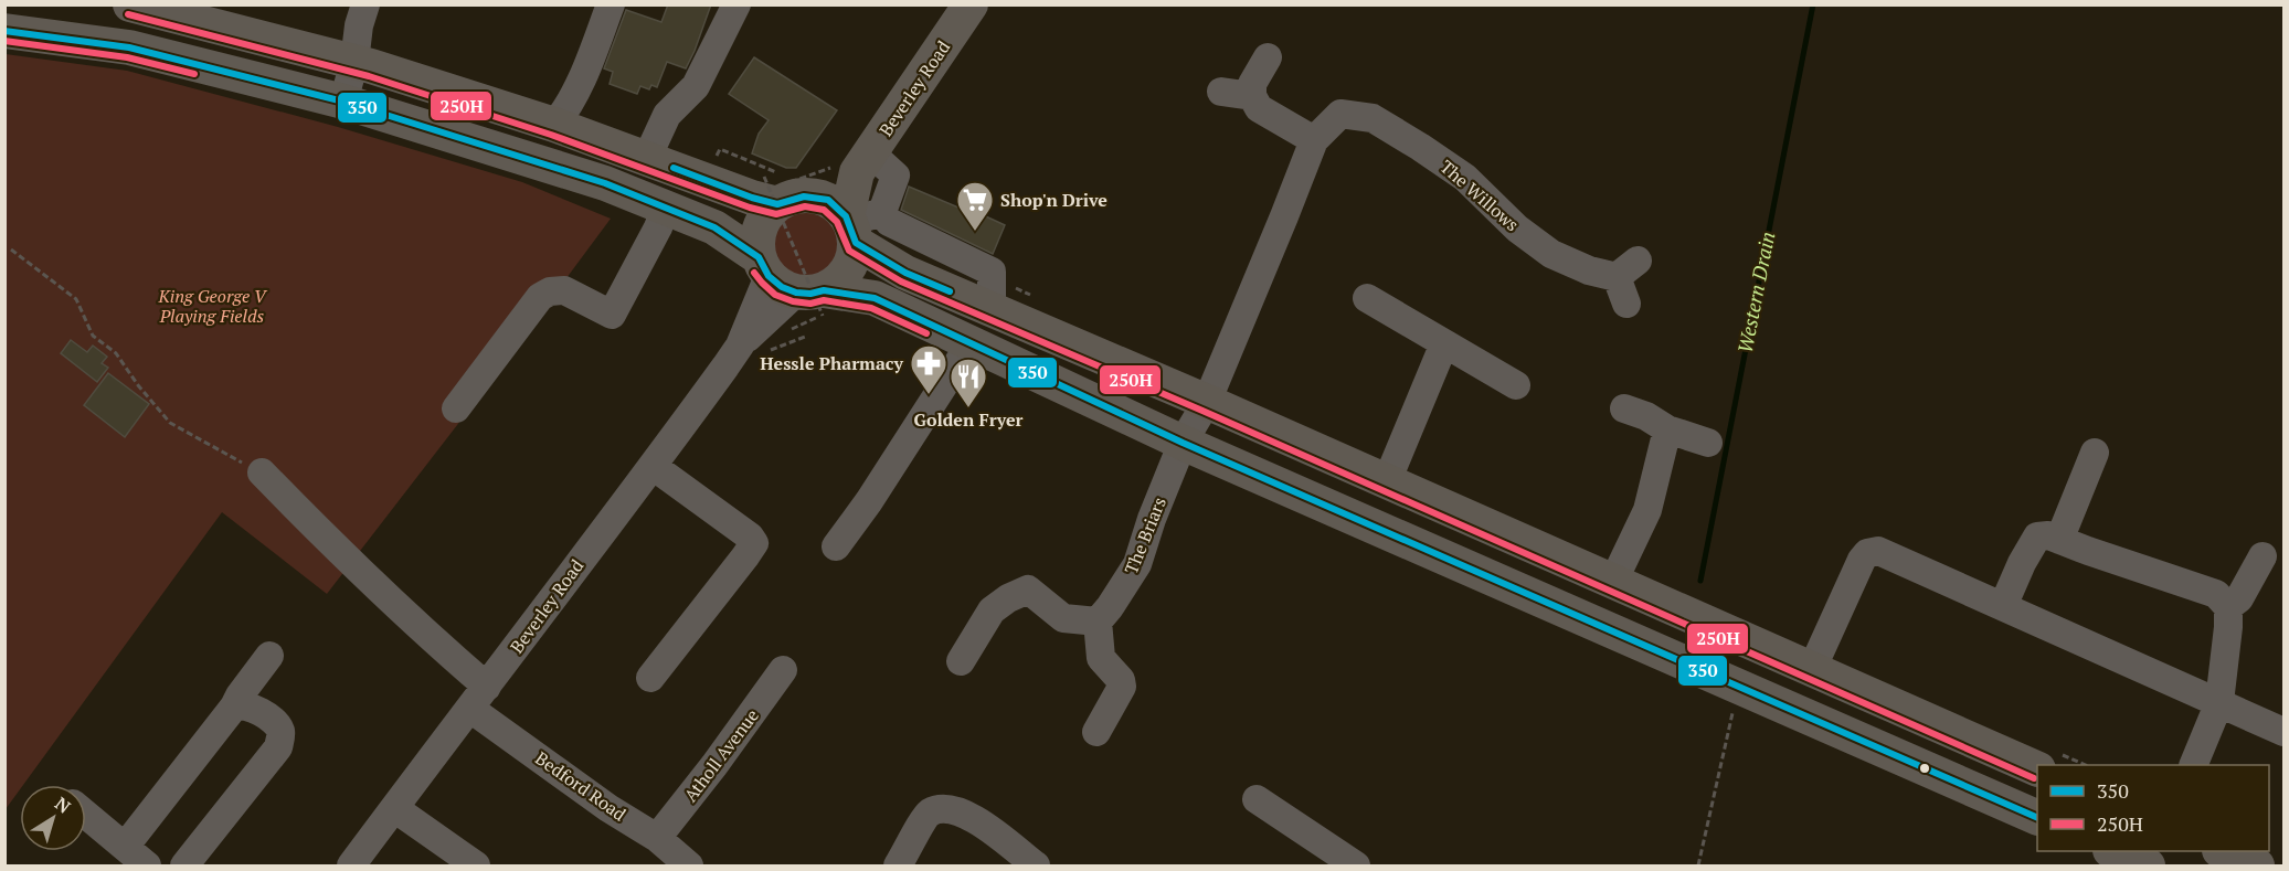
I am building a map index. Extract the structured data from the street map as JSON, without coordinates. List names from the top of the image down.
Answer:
{
  "streets": {
    "main road": ["Beverley Road"],
    "street": [
      "The Willows",
      "The Briars",
      "Atholl Avenue",
      "Bedford Road"
    ]
  },
  "crossings": [
    ["Beverley Road", "Bedford Road"],
    ["The Willows", "The Briars"],
    ["Atholl Avenue", "Bedford Road"]
  ],
  "water": ["Western Drain"],
  "parks": ["King George V Playing Fields"],
  "places": {
    "supermarket": ["Shop'n Drive"],
    "pharmacy": ["Hessle Pharmacy"],
    "restaurant": ["Golden Fryer"]
  },
  "lines": ["transit line 250H", "transit line 350"],
  "legend": ["350", "250H"],
  "north": "top right"
}
